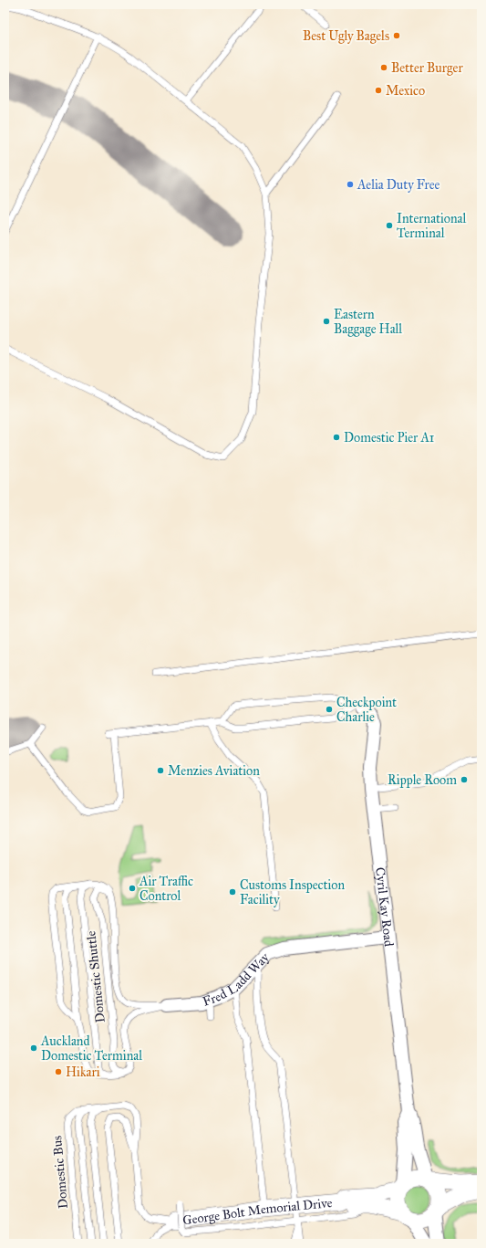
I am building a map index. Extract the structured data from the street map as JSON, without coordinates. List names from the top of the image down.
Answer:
{
  "streets": {
    "street": ["Cyril Kay Road", "Fred Ladd Way", "George Bolt Memorial Drive"],
    "lane": ["Domestic Shuttle", "Domestic Bus"]
  },
  "crossings": [
    ["Cyril Kay Road", "Fred Ladd Way"],
    ["Cyril Kay Road", "George Bolt Memorial Drive"]
  ],
  "places": [
    "Best Ugly Bagels",
    "Better Burger",
    "Mexico",
    "Aelia Duty Free",
    "International Terminal",
    "Eastern Baggage Hall",
    "Domestic Pier A1",
    "Checkpoint Charlie",
    "Menzies Aviation",
    "Ripple Room",
    "Air Traffic Control",
    "Customs Inspection Facility",
    "Auckland Domestic Terminal",
    "Hikari"
  ]
}
